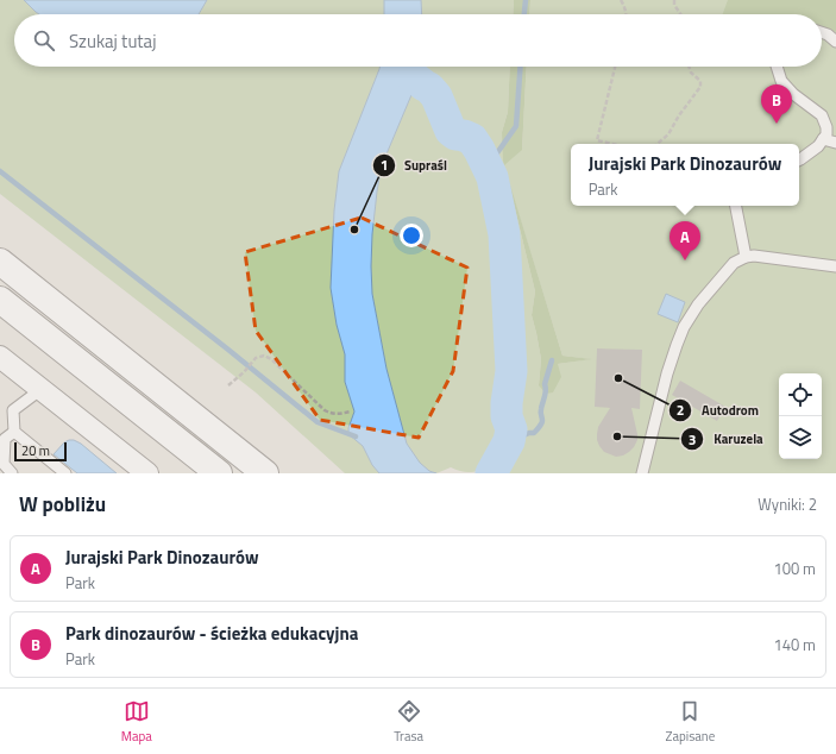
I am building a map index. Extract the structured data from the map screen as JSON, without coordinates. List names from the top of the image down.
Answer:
{
  "places": ["Supraśl", "Autodrom", "Karuzela"],
  "scale_bar": "20 m",
  "page": {
    "search": "Szukaj tutaj",
    "pins": ["B", "A"],
    "popup": ["Jurajski Park Dinozaurów", "Park"],
    "scale": "20 m",
    "heading": ["W pobliżu", "Wyniki: 2"],
    "list": [
      {
        "mark": "A",
        "name": "Jurajski Park Dinozaurów",
        "note": "Park",
        "value": "100 m"
      },
      {
        "mark": "B",
        "name": "Park dinozaurów - ścieżka edukacyjna",
        "note": "Park",
        "value": "140 m"
      }
    ],
    "nav": ["Mapa", "Trasa", "Zapisane"]
  }
}
